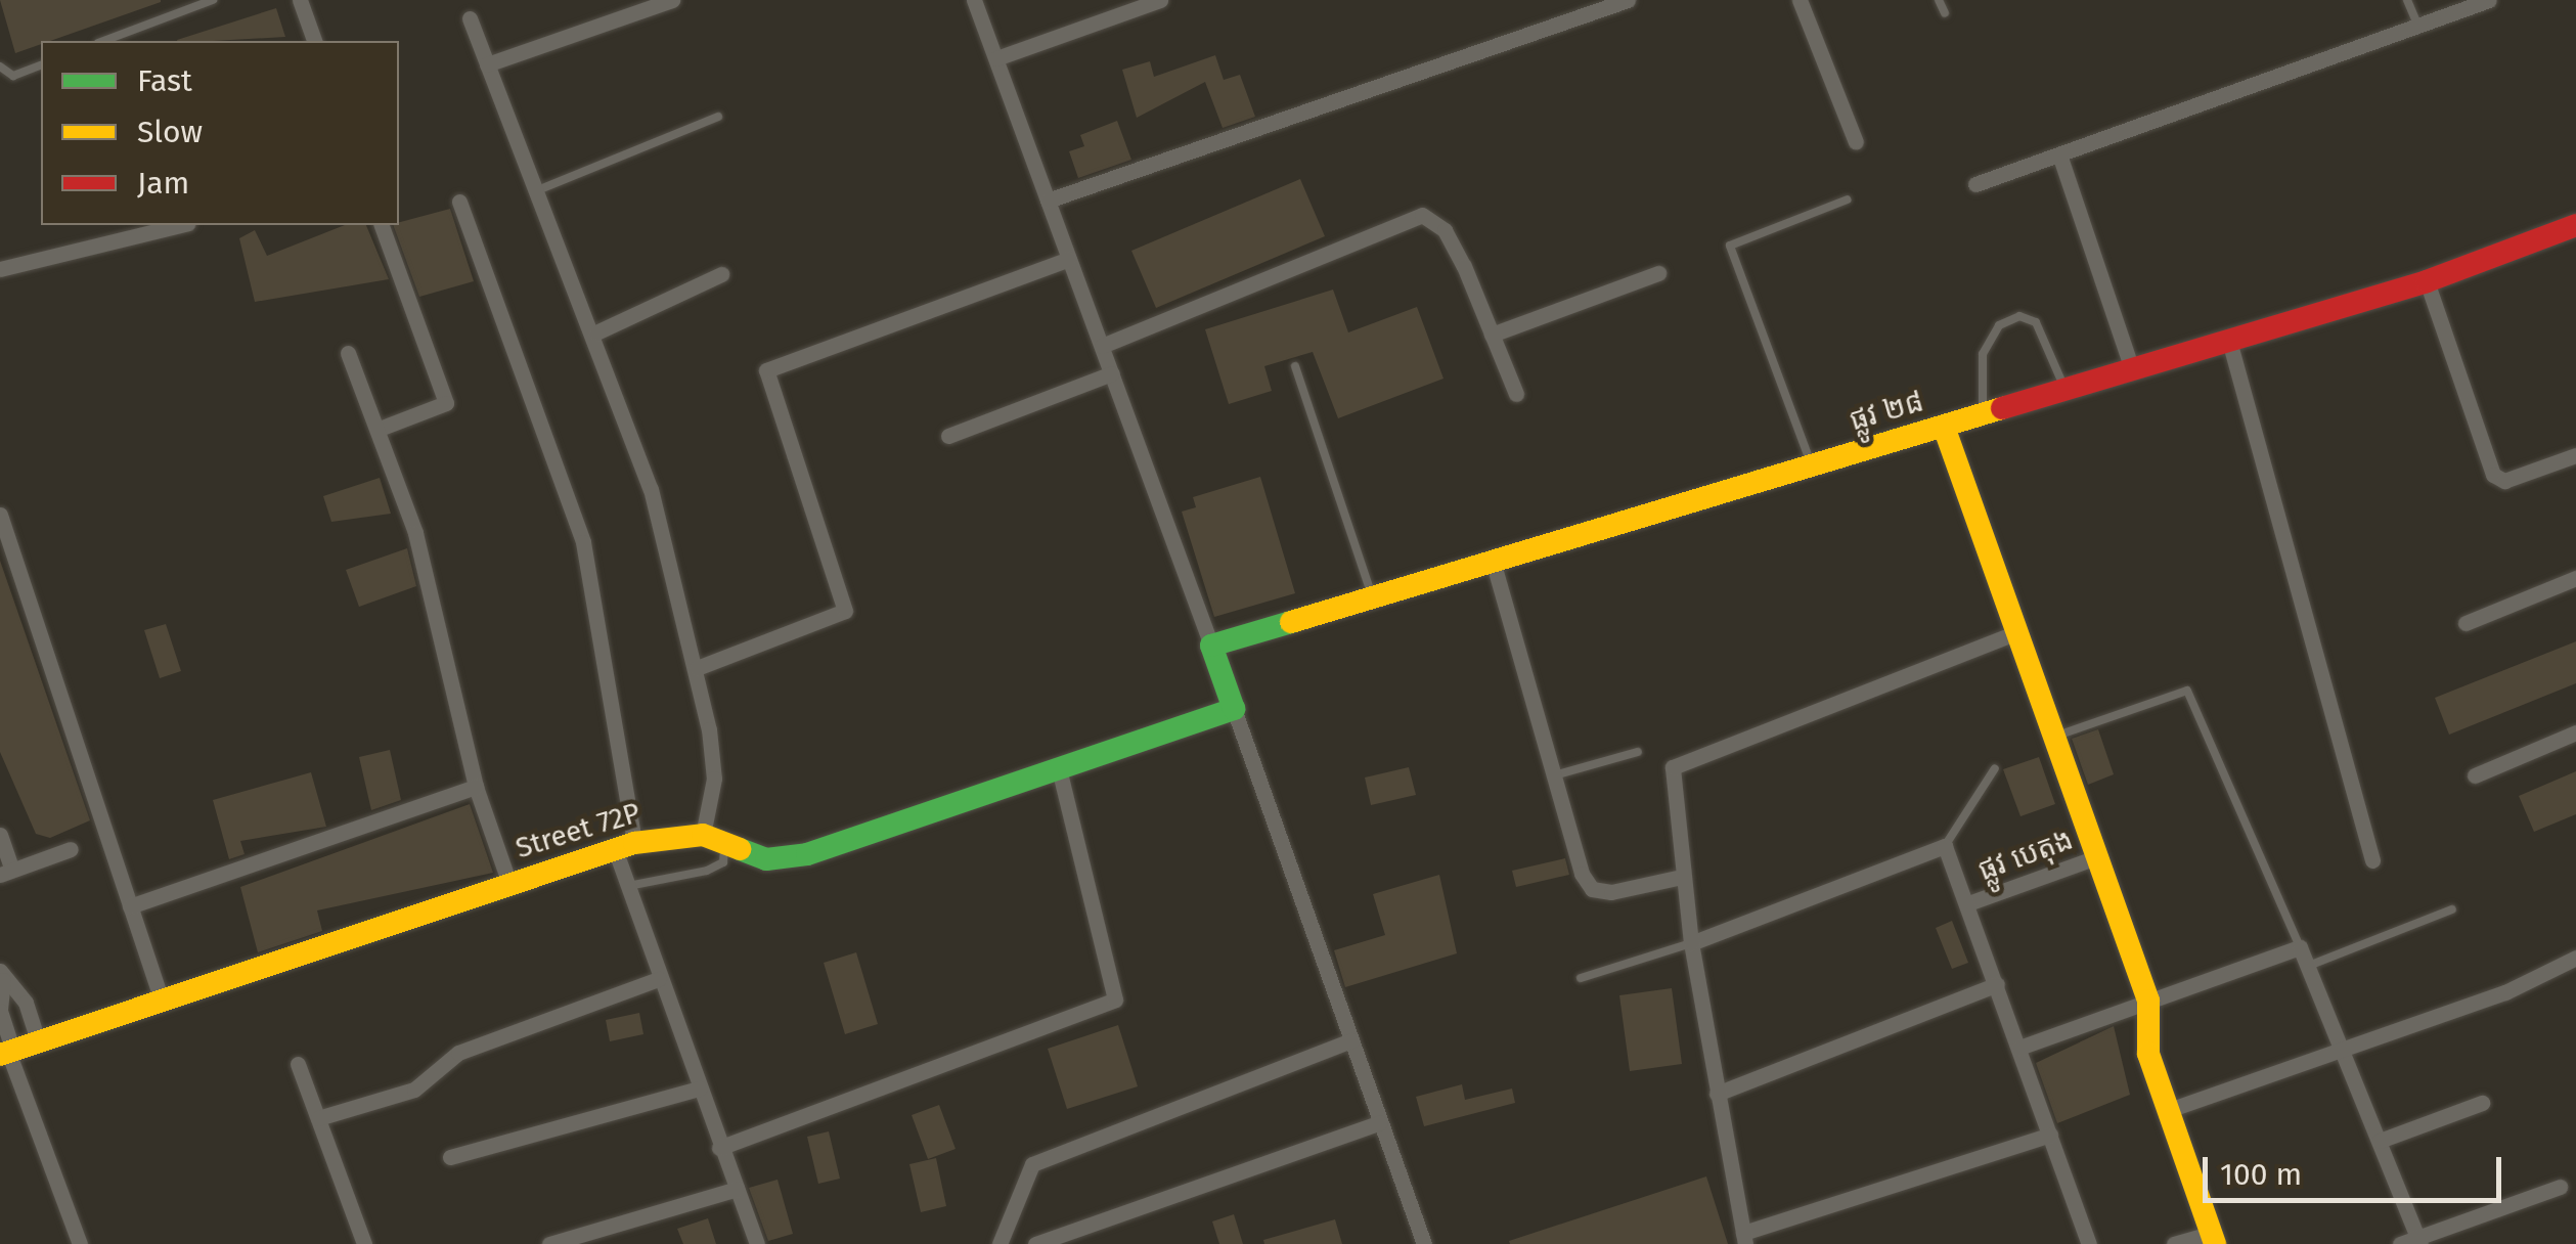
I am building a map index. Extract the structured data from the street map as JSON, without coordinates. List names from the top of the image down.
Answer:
{
  "streets": {
    "street": ["ផ្លូវ ២៨", "Street 72P", "ផ្លូវ បេតុង"]
  },
  "legend": ["Fast", "Slow", "Jam"],
  "scale_bar": "100 m"
}
